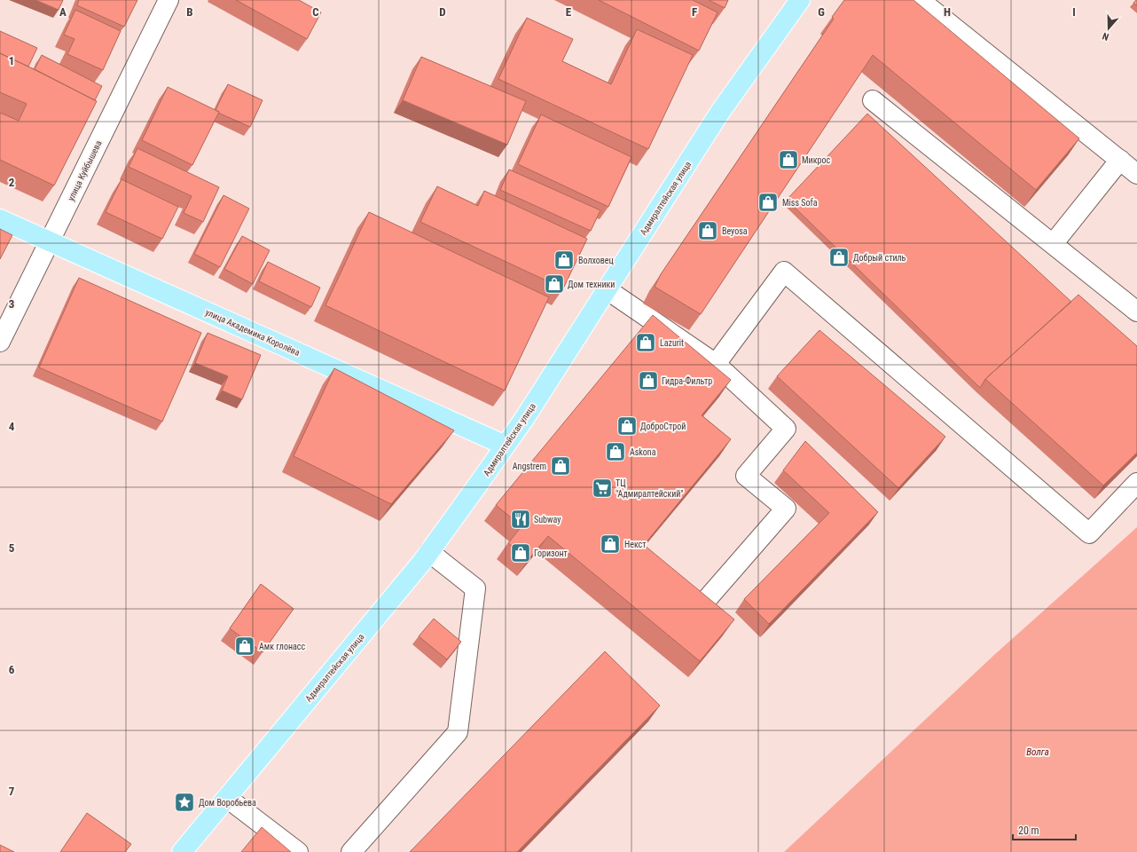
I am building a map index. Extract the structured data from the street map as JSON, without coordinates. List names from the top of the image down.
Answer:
{
  "streets": {
    "main road": ["Адмиралтейская улица", "улица Академика Королёва"],
    "street": ["улица Куйбышева"]
  },
  "crossings": [
    ["улица Куйбышева", "улица Академика Королёва"],
    ["Адмиралтейская улица", "улица Академика Королёва"]
  ],
  "water": ["Волга"],
  "places": {
    "shop": [
      "Микрос",
      "Miss Sofa",
      "Beyosa",
      "Добрый стиль",
      "Волховец",
      "Дом техники",
      "Lazurit",
      "Гидра-Фильтр",
      "ДоброСтрой",
      "Askona",
      "Angstrem",
      "Некст",
      "Горизонт",
      "Амк глонасс"
    ],
    "supermarket": ["ТЦ \"Адмиралтейский\""],
    "restaurant": ["Subway"],
    "place": ["Дом Воробьева"]
  },
  "scale_bar": "20 m",
  "north": "bottom",
  "grid": {
    "columns": [
      "A",
      "B",
      "C",
      "D",
      "E",
      "F",
      "G",
      "H",
      "I"
    ],
    "rows": [
      "1",
      "2",
      "3",
      "4",
      "5",
      "6",
      "7"
    ]
  }
}
